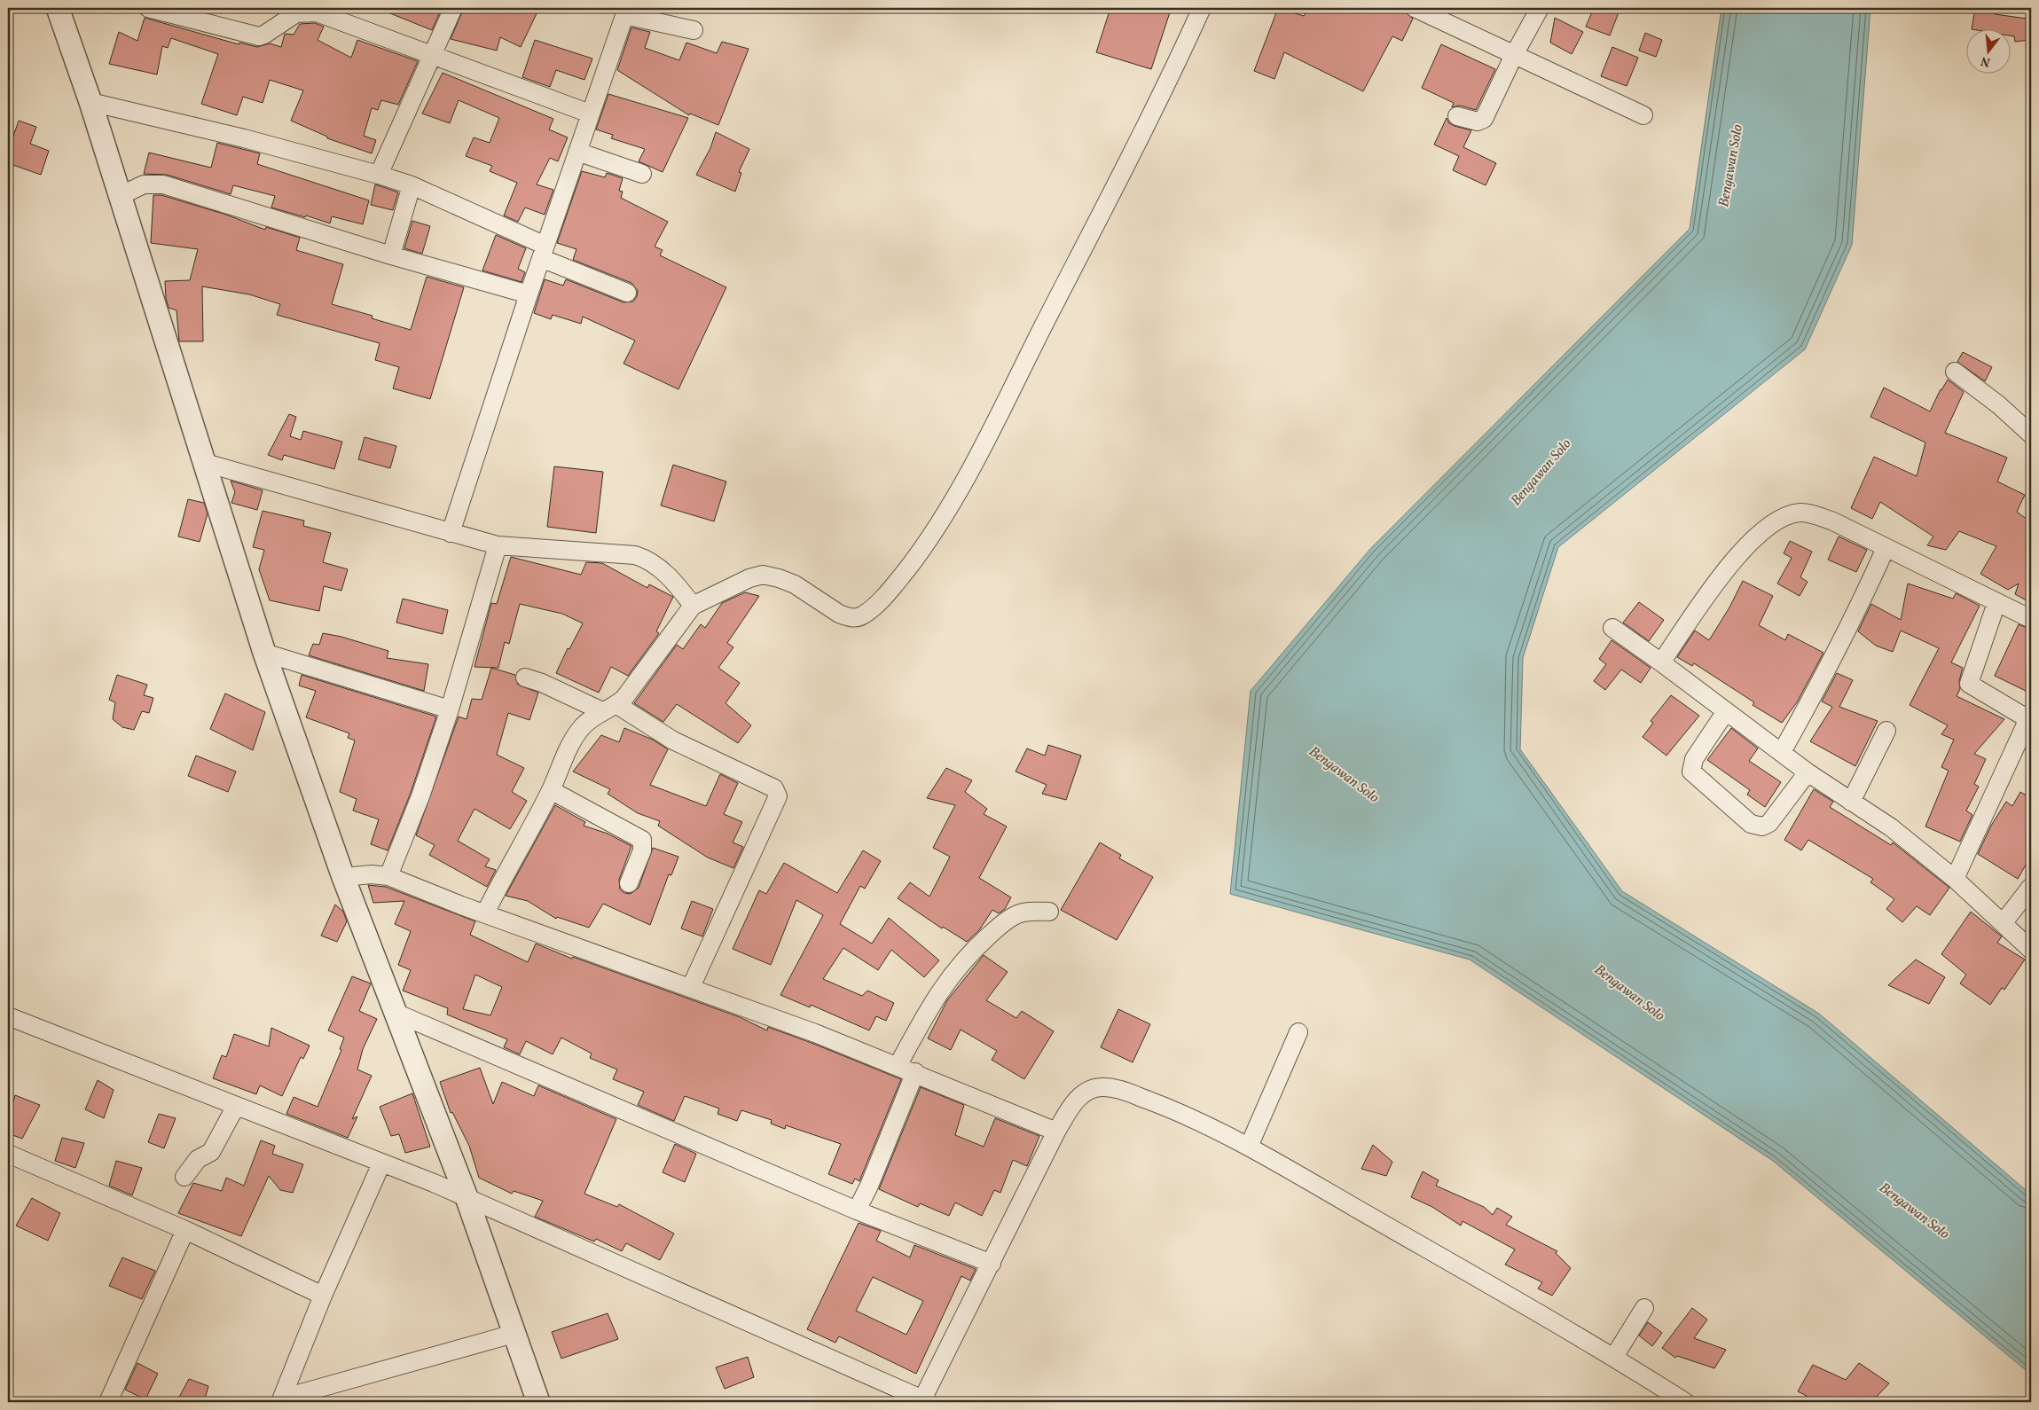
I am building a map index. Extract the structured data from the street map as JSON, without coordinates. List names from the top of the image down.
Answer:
{
  "water": ["Bengawan Solo"],
  "north": "bottom"
}
